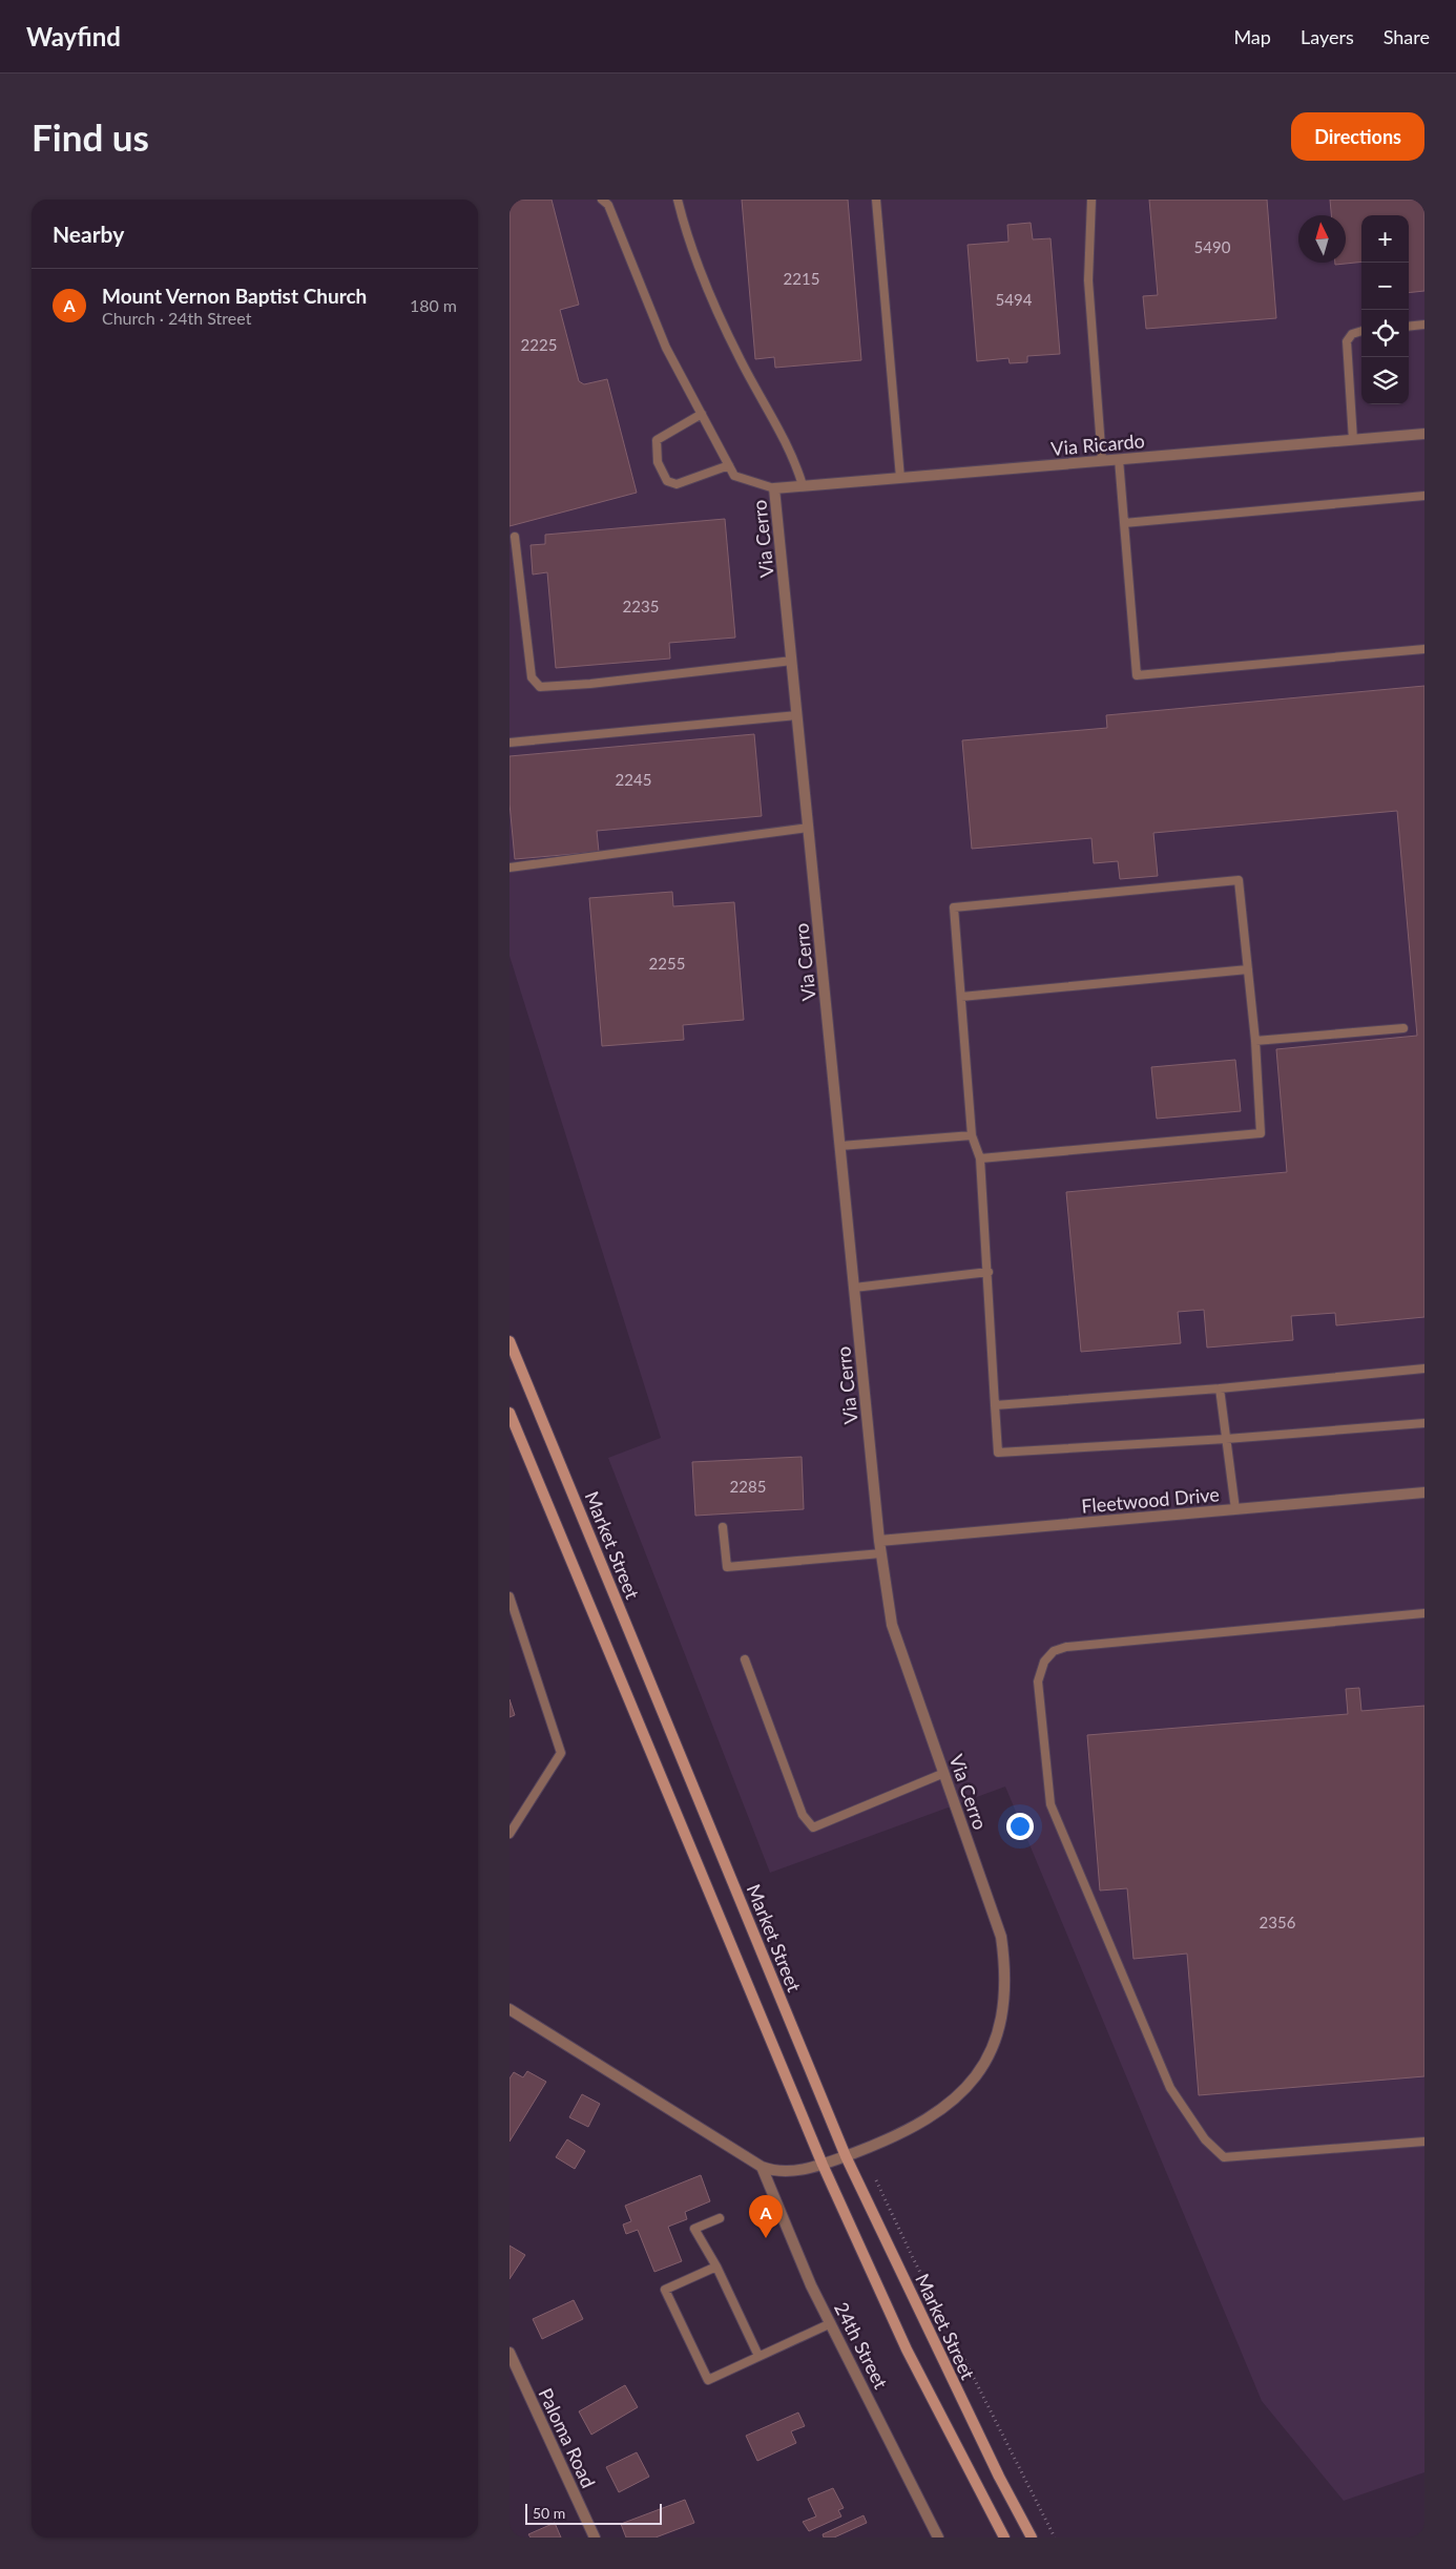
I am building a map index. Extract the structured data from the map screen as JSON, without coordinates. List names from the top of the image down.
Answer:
{
  "streets": {
    "main road": ["Market Street"],
    "street": [
      "Via Ricardo",
      "Via Cerro",
      "Fleetwood Drive",
      "24th Street",
      "Paloma Road"
    ]
  },
  "crossings": [
    ["Via Ricardo", "Via Cerro"],
    ["Via Cerro", "Fleetwood Drive"],
    ["Via Cerro", "Market Street"]
  ],
  "house_numbers": [
    "5490",
    "2215",
    "5494",
    "2225",
    "2235",
    "2245",
    "2255",
    "2285",
    "2356"
  ],
  "scale_bar": "50 m",
  "north": "top",
  "page": {
    "header": "Wayfind",
    "nav": ["Map", "Layers", "Share"],
    "buttons": "Directions",
    "title": "Find us",
    "heading": "Nearby",
    "map_buttons": ["+", "−"],
    "list": [
      {
        "mark": "A",
        "name": "Mount Vernon Baptist Church",
        "note": "Church · 24th Street",
        "value": "180 m"
      }
    ],
    "pins": "A",
    "scale": "50 m"
  }
}
